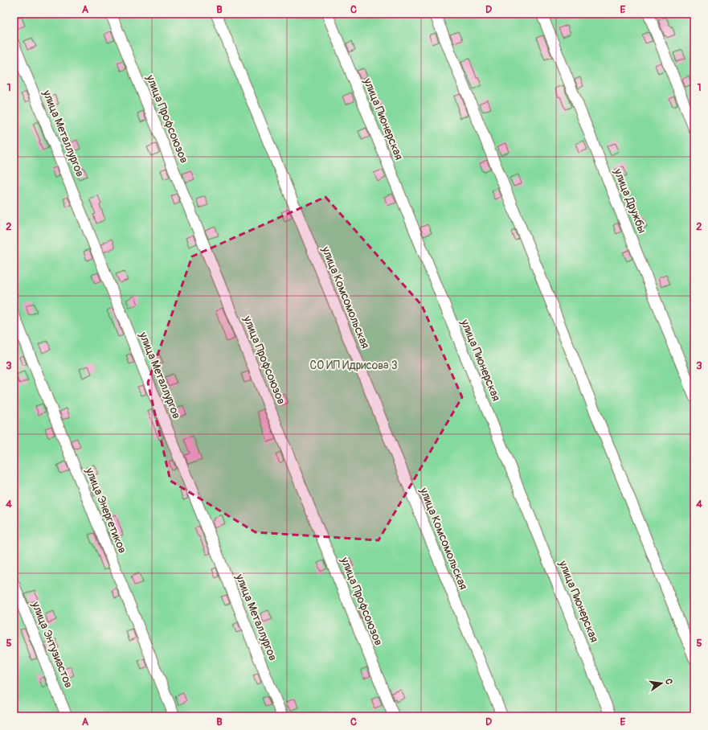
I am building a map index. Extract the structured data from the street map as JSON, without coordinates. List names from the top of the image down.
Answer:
{
  "streets": {
    "street": [
      "улица Профсоюзов",
      "улица Пионерская",
      "улица Металлургов",
      "улица Дружбы",
      "улица Комсомольская",
      "улица Энергетиков",
      "улица Энтузиастов"
    ]
  },
  "parks": ["СО ИП Идрисова 3"],
  "north": "right",
  "grid": {
    "columns": [
      "A",
      "B",
      "C",
      "D",
      "E"
    ],
    "rows": [
      "1",
      "2",
      "3",
      "4",
      "5"
    ]
  }
}
